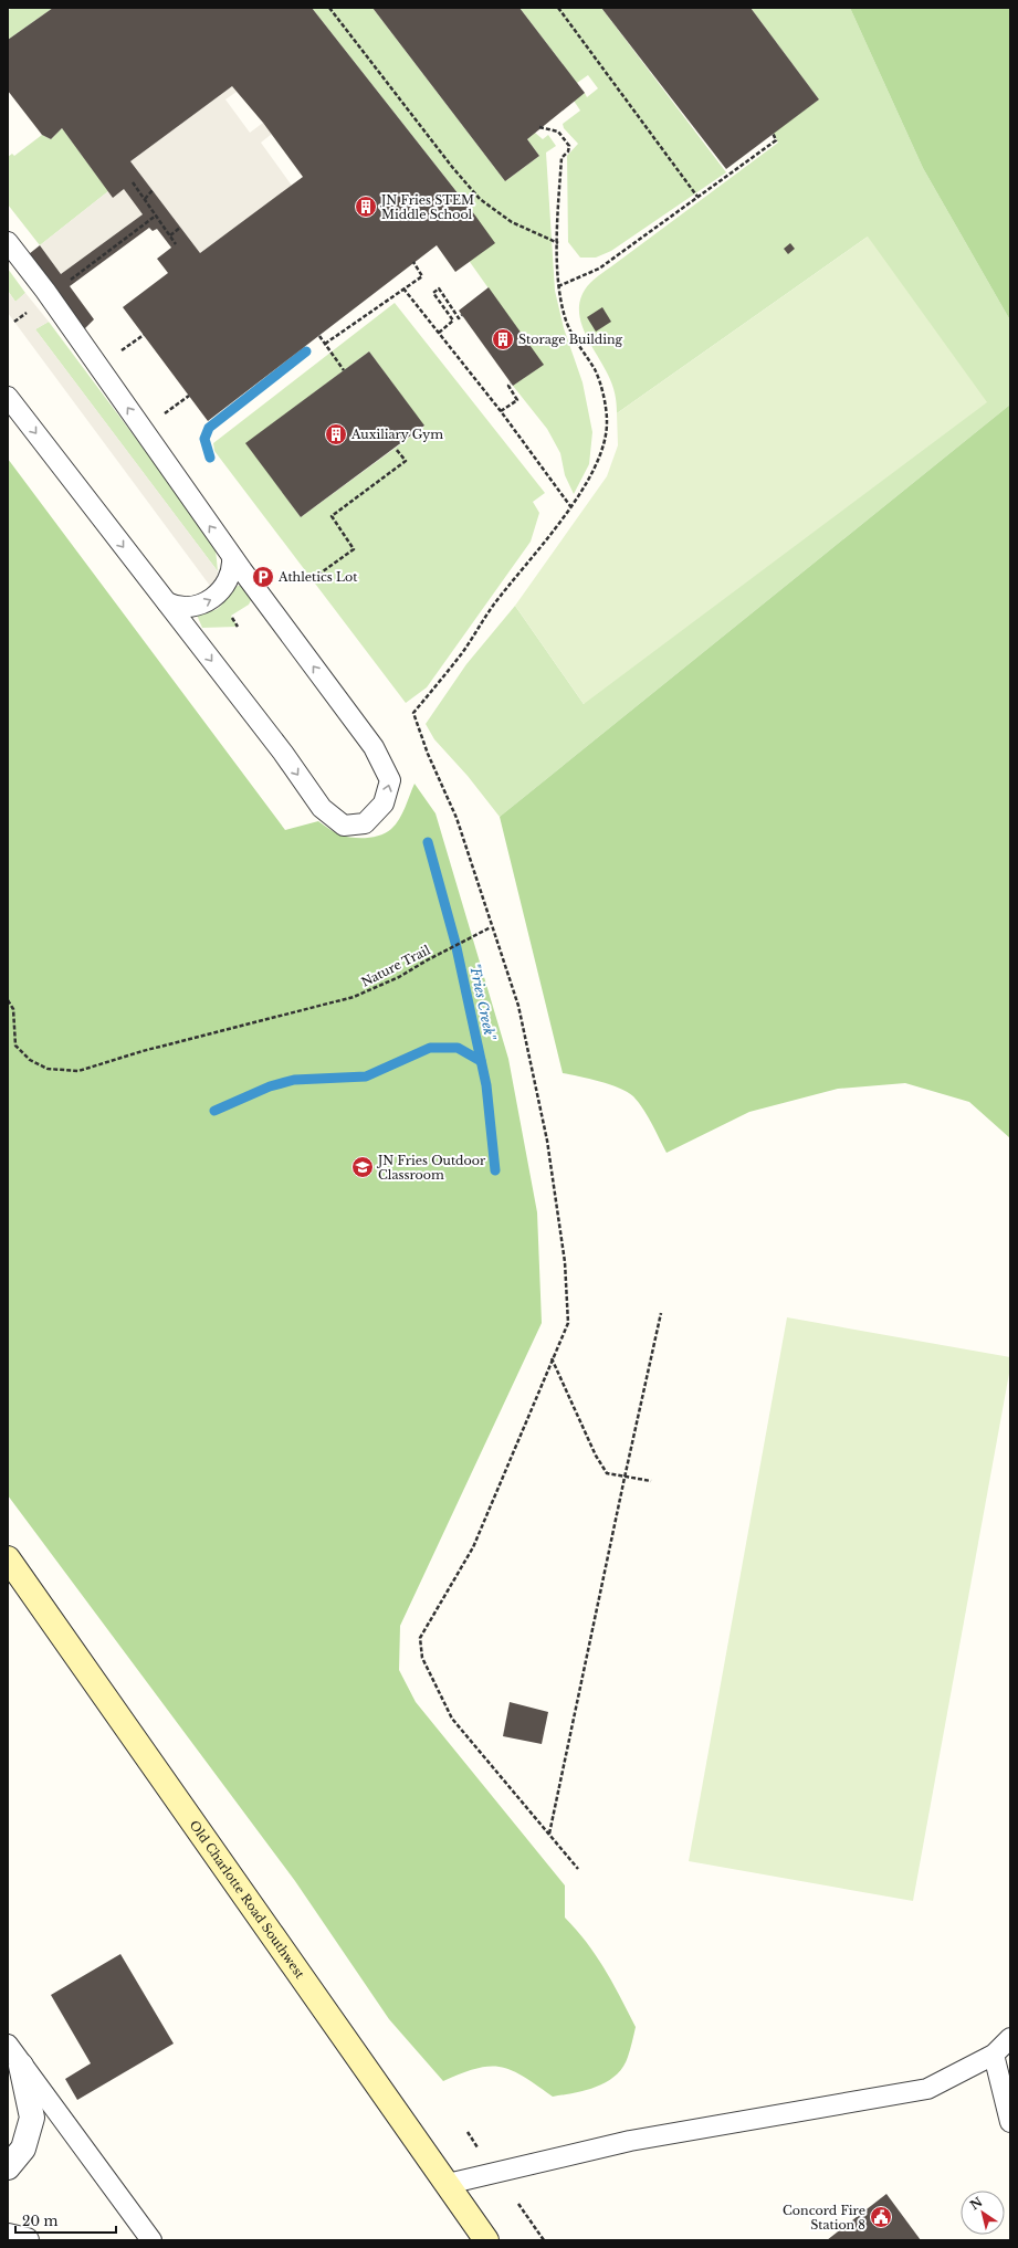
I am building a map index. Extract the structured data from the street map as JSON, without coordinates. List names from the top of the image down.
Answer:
{
  "streets": {
    "main road": ["Old Charlotte Road Southwest"],
    "path": ["Nature Trail"]
  },
  "water": ["\"Fries Creek\""],
  "places": {
    "building": ["JN Fries STEM Middle School", "Storage Building", "Auxiliary Gym"],
    "parking": ["Athletics Lot"],
    "school or university": ["JN Fries Outdoor Classroom"],
    "public building": ["Concord Fire Station 8"]
  },
  "scale_bar": "20 m",
  "north": "top left"
}
